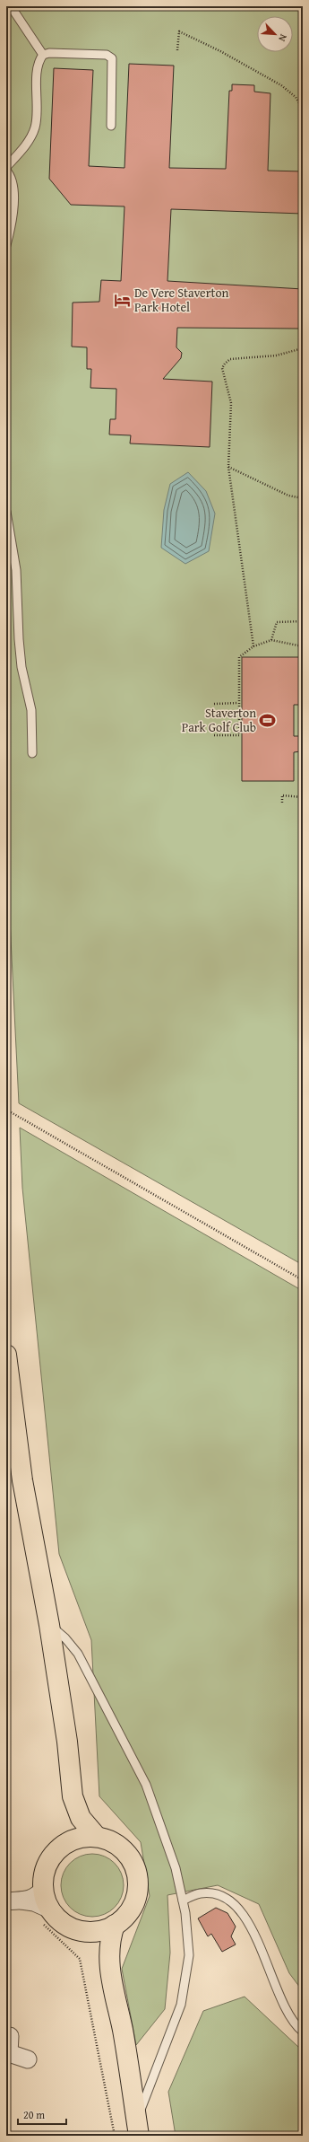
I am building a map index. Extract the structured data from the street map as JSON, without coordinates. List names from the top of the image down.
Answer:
{
  "places": {
    "hotel": ["De Vere Staverton Park Hotel"],
    "sports": ["Staverton Park Golf Club"]
  },
  "scale_bar": "20 m",
  "north": "bottom right"
}
